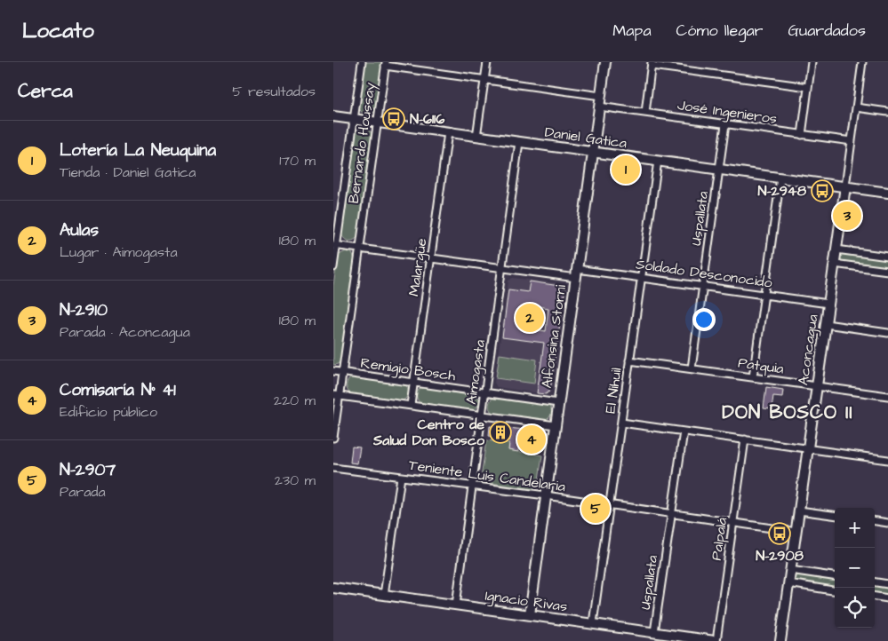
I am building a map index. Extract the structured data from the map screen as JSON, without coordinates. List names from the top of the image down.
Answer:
{
  "streets": {
    "street": [
      "José Ingenieros",
      "Daniel Gatica",
      "Bernardo Houssay",
      "Uspallata",
      "Malargüe",
      "Soldado Desconocido",
      "Alfonsina Storni",
      "Aconcagua",
      "Patquia",
      "Remigio Bosch",
      "Aimogasta",
      "El Nihuil",
      "Teniente Luis Candelaria",
      "Palpalá",
      "Ignacio Rivas"
    ]
  },
  "crossings": [
    ["José Ingenieros", "Uspallata"],
    ["José Ingenieros", "Alfonsina Storni"],
    ["José Ingenieros", "Aconcagua"],
    ["Daniel Gatica", "Bernardo Houssay"],
    ["Daniel Gatica", "Uspallata"],
    ["Daniel Gatica", "Malargüe"],
    ["Daniel Gatica", "Alfonsina Storni"],
    ["Daniel Gatica", "Aconcagua"],
    ["Daniel Gatica", "Aimogasta"],
    ["Daniel Gatica", "El Nihuil"],
    ["Bernardo Houssay", "Soldado Desconocido"],
    ["Bernardo Houssay", "Remigio Bosch"],
    ["Uspallata", "Soldado Desconocido"],
    ["Uspallata", "Patquia"],
    ["Uspallata", "Teniente Luis Candelaria"],
    ["Uspallata", "Ignacio Rivas"],
    ["Malargüe", "Soldado Desconocido"],
    ["Malargüe", "Remigio Bosch"],
    ["Soldado Desconocido", "Alfonsina Storni"],
    ["Soldado Desconocido", "Aconcagua"],
    ["Soldado Desconocido", "Aimogasta"],
    ["Soldado Desconocido", "El Nihuil"],
    ["Alfonsina Storni", "Remigio Bosch"],
    ["Alfonsina Storni", "Teniente Luis Candelaria"],
    ["Alfonsina Storni", "Ignacio Rivas"],
    ["Aconcagua", "Patquia"],
    ["Aconcagua", "Teniente Luis Candelaria"],
    ["Patquia", "El Nihuil"],
    ["Remigio Bosch", "Aimogasta"],
    ["Aimogasta", "Teniente Luis Candelaria"],
    ["Aimogasta", "Ignacio Rivas"],
    ["El Nihuil", "Teniente Luis Candelaria"],
    ["El Nihuil", "Ignacio Rivas"],
    ["Teniente Luis Candelaria", "Palpalá"],
    ["Palpalá", "Ignacio Rivas"]
  ],
  "districts": ["DON BOSCO II"],
  "places": {
    "bus stop": ["N-6116", "N-2948", "N-2908"],
    "building": ["Centro de Salud Don Bosco"]
  },
  "page": {
    "header": "Locato",
    "nav": ["Mapa", "Cómo llegar", "Guardados"],
    "heading": ["Cerca", "5 resultados"],
    "list": [
      {
        "mark": "1",
        "name": "Lotería La Neuquina",
        "note": "Tienda · Daniel Gatica",
        "value": "170 m"
      },
      {
        "mark": "2",
        "name": "Aulas",
        "note": "Lugar · Aimogasta",
        "value": "180 m"
      },
      {
        "mark": "3",
        "name": "N-2910",
        "note": "Parada · Aconcagua",
        "value": "180 m"
      },
      {
        "mark": "4",
        "name": "Comisaría N° 41",
        "note": "Edificio público",
        "value": "220 m"
      },
      {
        "mark": "5",
        "name": "N-2907",
        "note": "Parada",
        "value": "230 m"
      }
    ],
    "pins": [
      "1",
      "3",
      "2",
      "4",
      "5"
    ],
    "map_buttons": ["+", "−"]
  }
}
